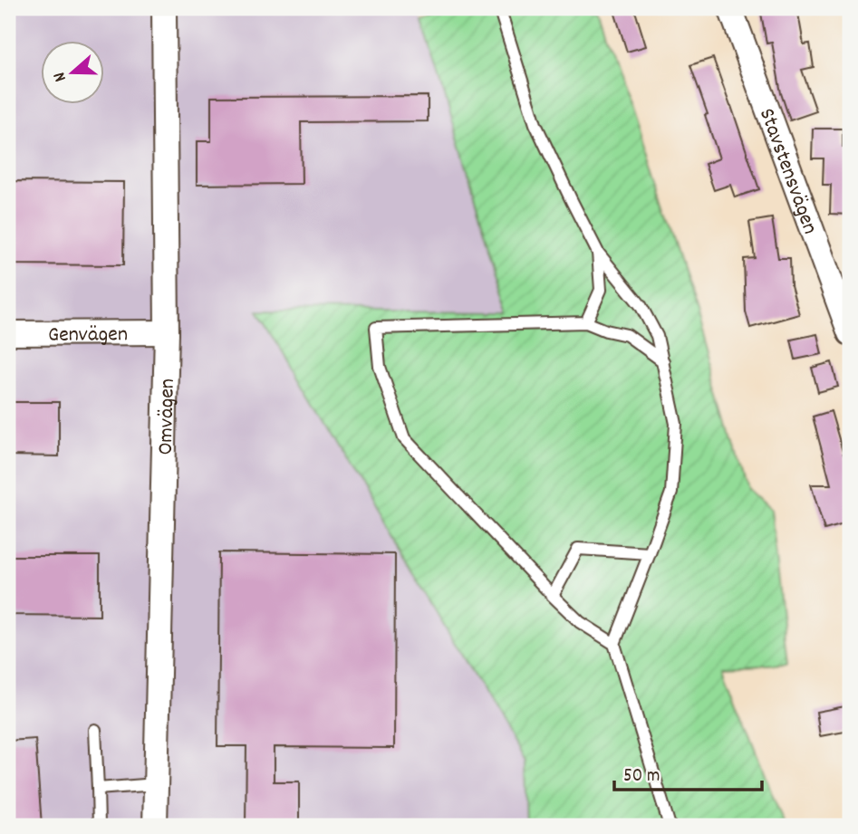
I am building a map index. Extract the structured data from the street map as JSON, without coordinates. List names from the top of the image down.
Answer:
{
  "streets": {
    "street": ["Stavstensvägen", "Genvägen", "Omvägen"]
  },
  "crossings": [
    ["Genvägen", "Omvägen"]
  ],
  "scale_bar": "50 m",
  "north": "left"
}
